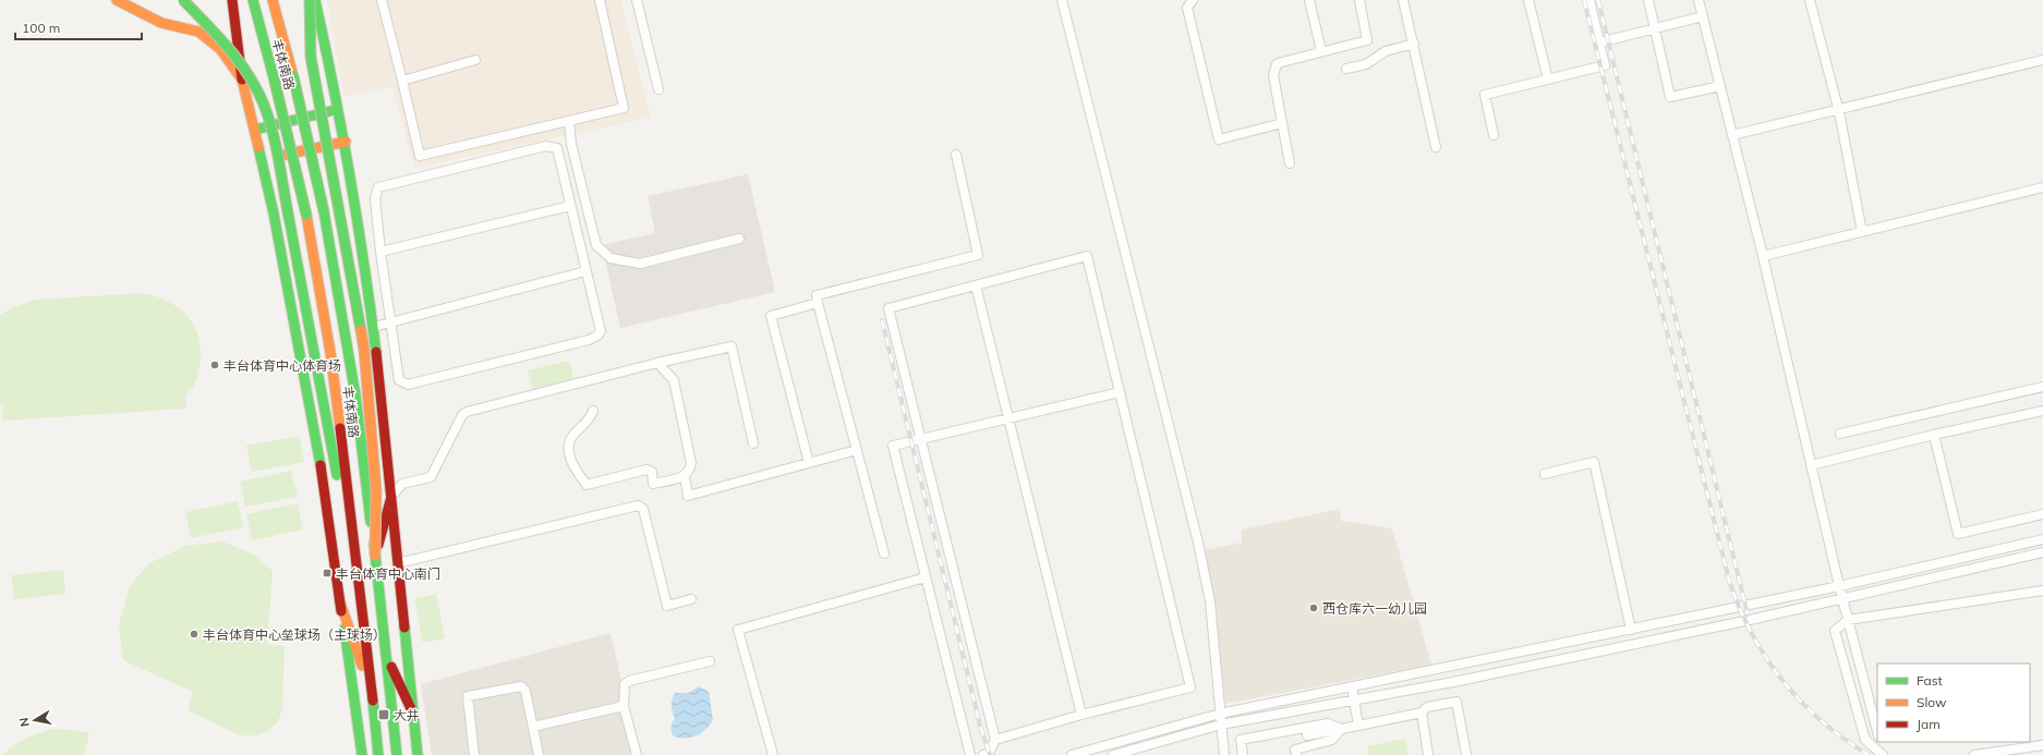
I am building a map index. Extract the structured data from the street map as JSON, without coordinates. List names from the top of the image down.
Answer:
{
  "streets": {
    "main road": ["丰体南路"]
  },
  "places": {
    "other": ["丰台体育中心体育场", "西仓库六一幼儿园", "丰台体育中心垒球场（主球场）"],
    "transit": ["丰台体育中心南门", "大井"]
  },
  "legend": ["Fast", "Slow", "Jam"],
  "scale_bar": "100 m",
  "north": "left"
}
